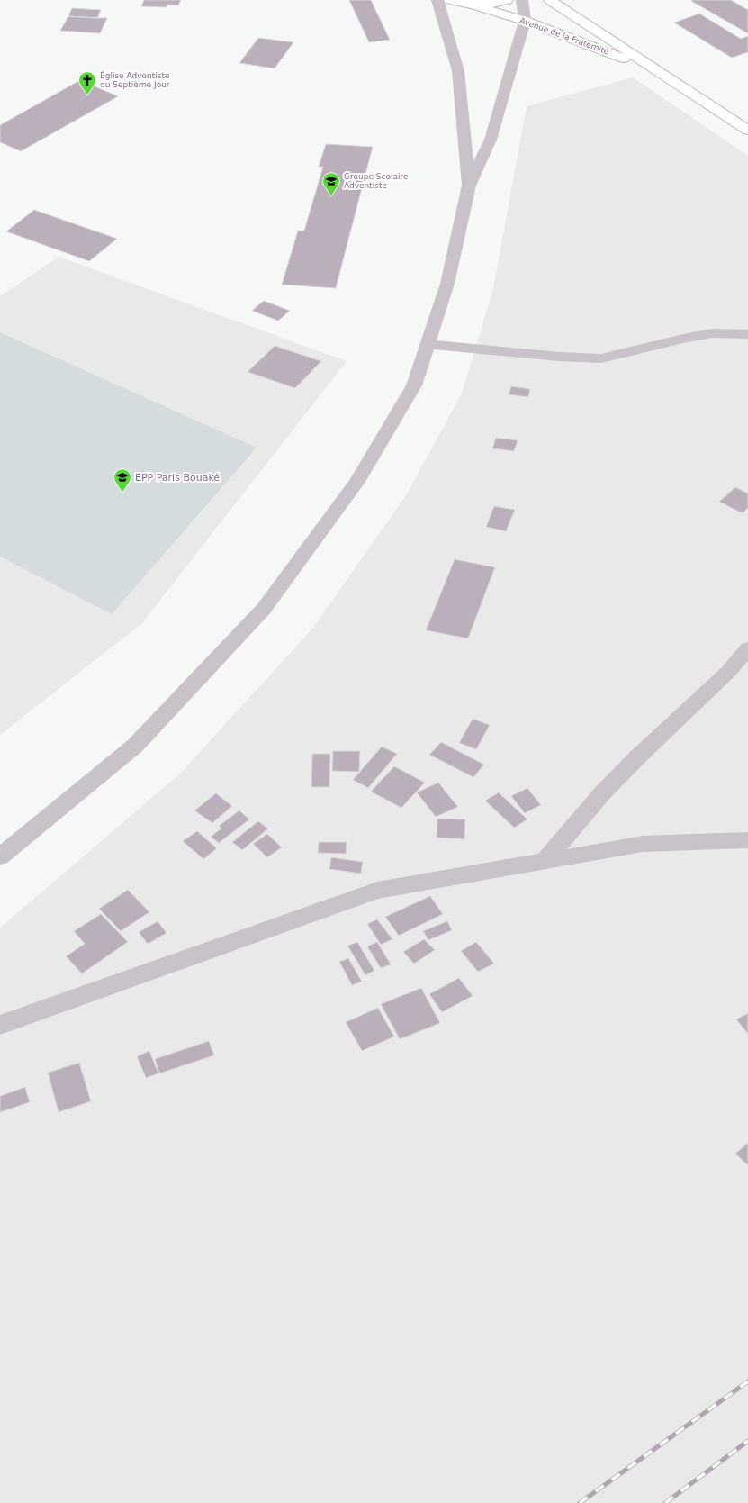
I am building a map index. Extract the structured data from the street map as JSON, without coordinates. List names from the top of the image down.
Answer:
{
  "streets": {
    "main road": ["Avenue de la Fraternité"]
  },
  "places": {
    "church": ["Église Adventiste du Septième Jour"],
    "school or university": ["Groupe Scolaire Adventiste", "EPP Paris Bouaké"]
  }
}
